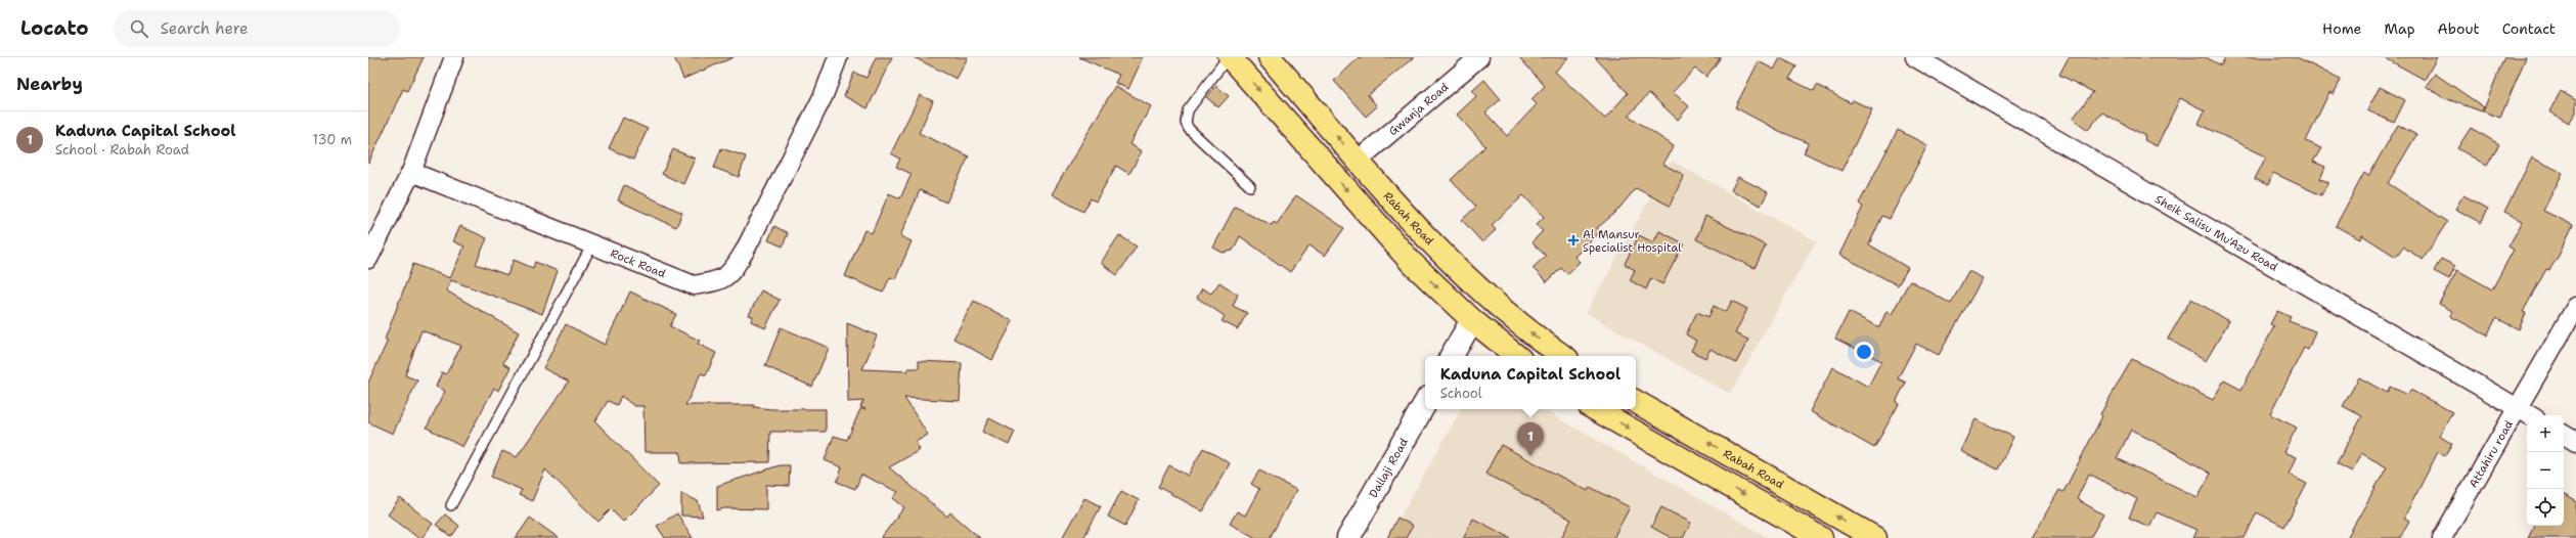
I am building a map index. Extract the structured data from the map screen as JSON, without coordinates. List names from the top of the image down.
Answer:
{
  "streets": {
    "main road": ["Rabah Road"],
    "street": [
      "Gwanja Road",
      "Sheik Salisu Mu'Azu Road",
      "Rock Road",
      "Attahiru road",
      "Dallaji Road"
    ]
  },
  "crossings": [
    ["Gwanja Road", "Rabah Road"],
    ["Sheik Salisu Mu'Azu Road", "Attahiru road"]
  ],
  "places": {
    "health": ["Al Mansur Specialist Hospital"]
  },
  "page": {
    "header": "Locato",
    "search": "Search here",
    "nav": [
      "Home",
      "Map",
      "About",
      "Contact"
    ],
    "heading": "Nearby",
    "list": [
      {
        "mark": "1",
        "name": "Kaduna Capital School",
        "note": "School · Rabah Road",
        "value": "130 m"
      }
    ],
    "popup": ["Kaduna Capital School", "School"],
    "map_buttons": ["+", "−"],
    "pins": "1"
  }
}
